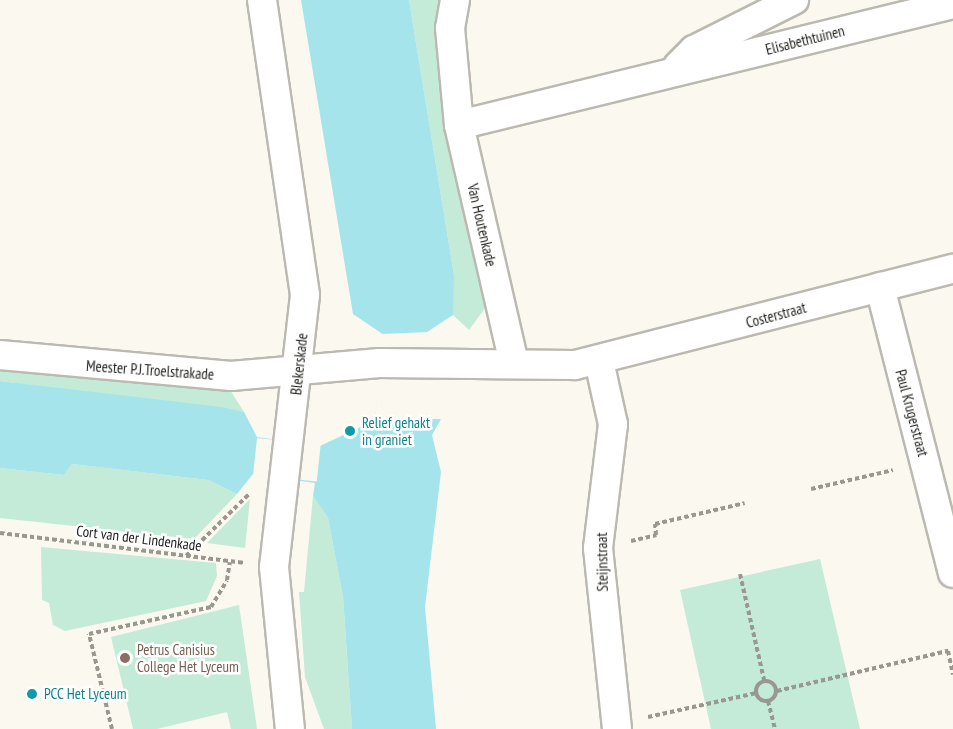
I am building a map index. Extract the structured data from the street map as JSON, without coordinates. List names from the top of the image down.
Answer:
{
  "streets": {
    "street": [
      "Elisabethtuinen",
      "Van Houtenkade",
      "Costerstraat",
      "Blekerskade",
      "Meester P.J.Troelstrakade",
      "Paul Krugerstraat",
      "Steijnstraat"
    ],
    "path": ["Cort van der Lindenkade"]
  },
  "crossings": [
    ["Elisabethtuinen", "Van Houtenkade"],
    ["Costerstraat", "Paul Krugerstraat"],
    ["Costerstraat", "Steijnstraat"],
    ["Blekerskade", "Meester P.J.Troelstrakade"],
    ["Blekerskade", "Cort van der Lindenkade"]
  ],
  "places": ["Relief gehakt in graniet", "Petrus Canisius College Het Lyceum", "PCC Het Lyceum"]
}
